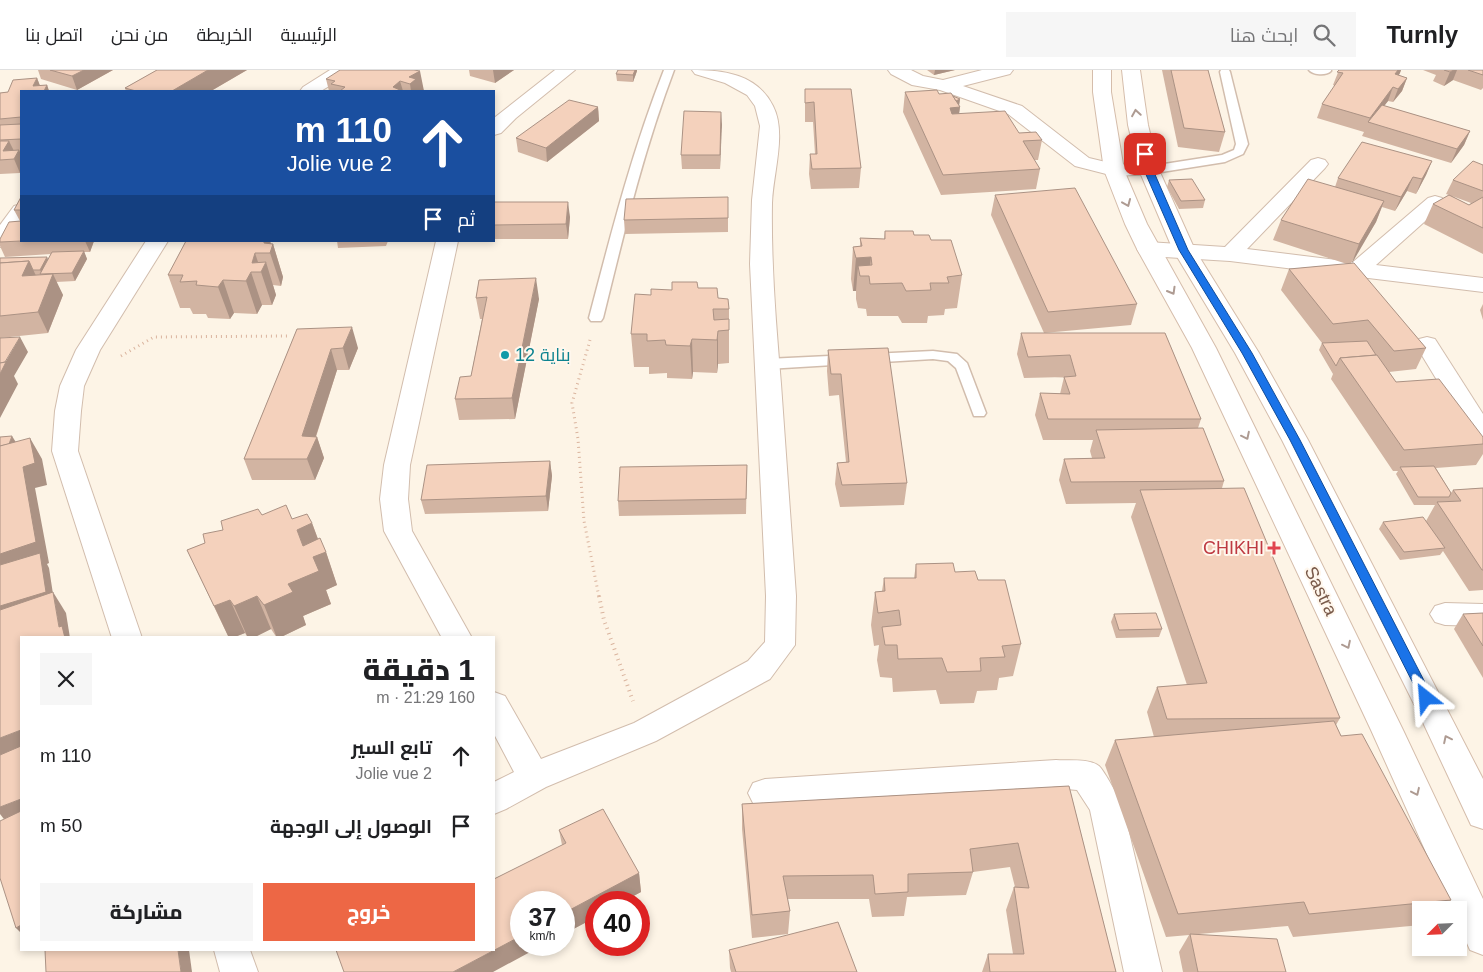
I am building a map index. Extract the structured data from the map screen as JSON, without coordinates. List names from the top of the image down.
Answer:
{
  "streets": {
    "street": ["Sastra"]
  },
  "places": {
    "other": ["بناية 12"],
    "health": ["CHIKHI"]
  },
  "north": "bottom left",
  "page": {
    "header": "Turnly",
    "search": "ابحث هنا",
    "nav": [
      "الرئيسية",
      "الخريطة",
      "من نحن",
      "اتصل بنا"
    ],
    "turn": ["110 m", "Jolie vue 2"],
    "then": "ثم",
    "heading": ["1 دقيقة", "160 m · 21:29"],
    "list": [
      {
        "name": "تابع السير",
        "note": "Jolie vue 2",
        "value": "110 m"
      },
      {
        "name": "الوصول إلى الوجهة",
        "value": "50 m"
      }
    ],
    "buttons": ["خروج", "مشاركة"],
    "speed": "37 km/h",
    "limit": "40"
  }
}
